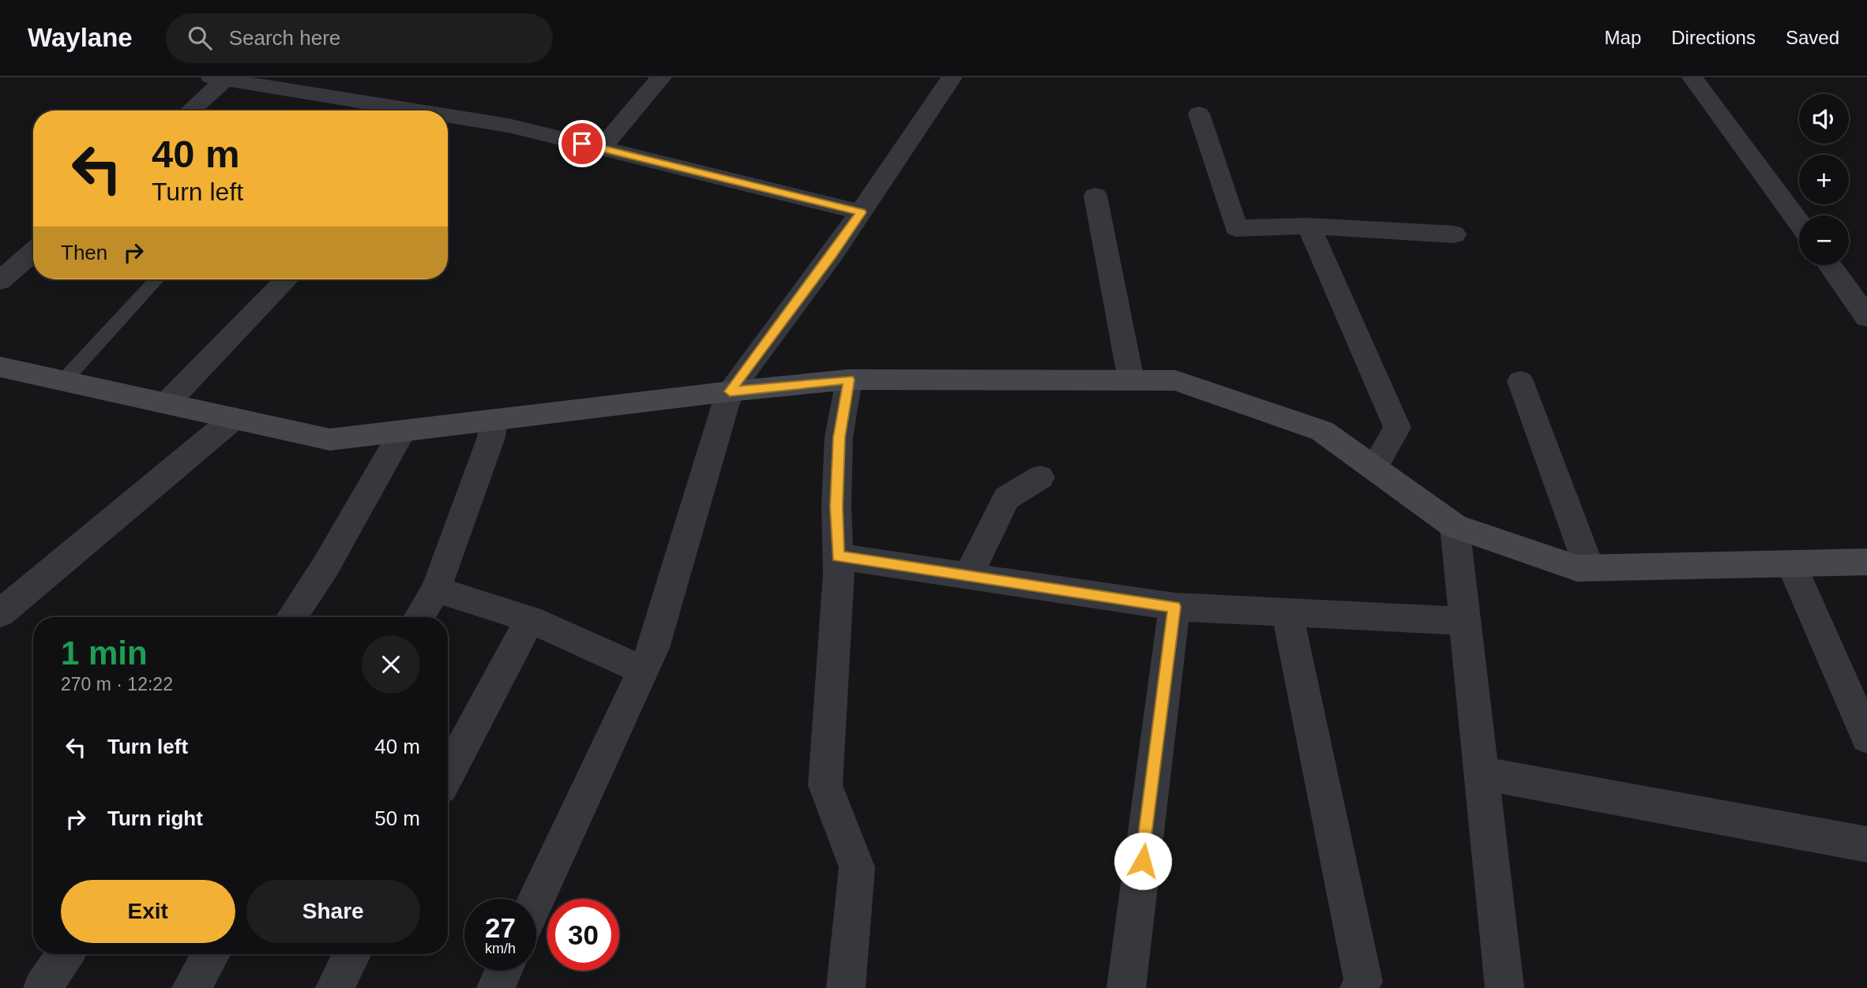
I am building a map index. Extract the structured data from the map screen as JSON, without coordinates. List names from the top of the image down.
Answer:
{
  "page": {
    "header": "Waylane",
    "search": "Search here",
    "nav": ["Map", "Directions", "Saved"],
    "map_buttons": ["+", "−"],
    "turn": ["40 m", "Turn left"],
    "then": "Then",
    "heading": ["1 min", "270 m · 12:22"],
    "list": [
      {
        "name": "Turn left",
        "value": "40 m"
      },
      {
        "name": "Turn right",
        "value": "50 m"
      }
    ],
    "buttons": ["Exit", "Share"],
    "speed": "27 km/h",
    "limit": "30"
  }
}
